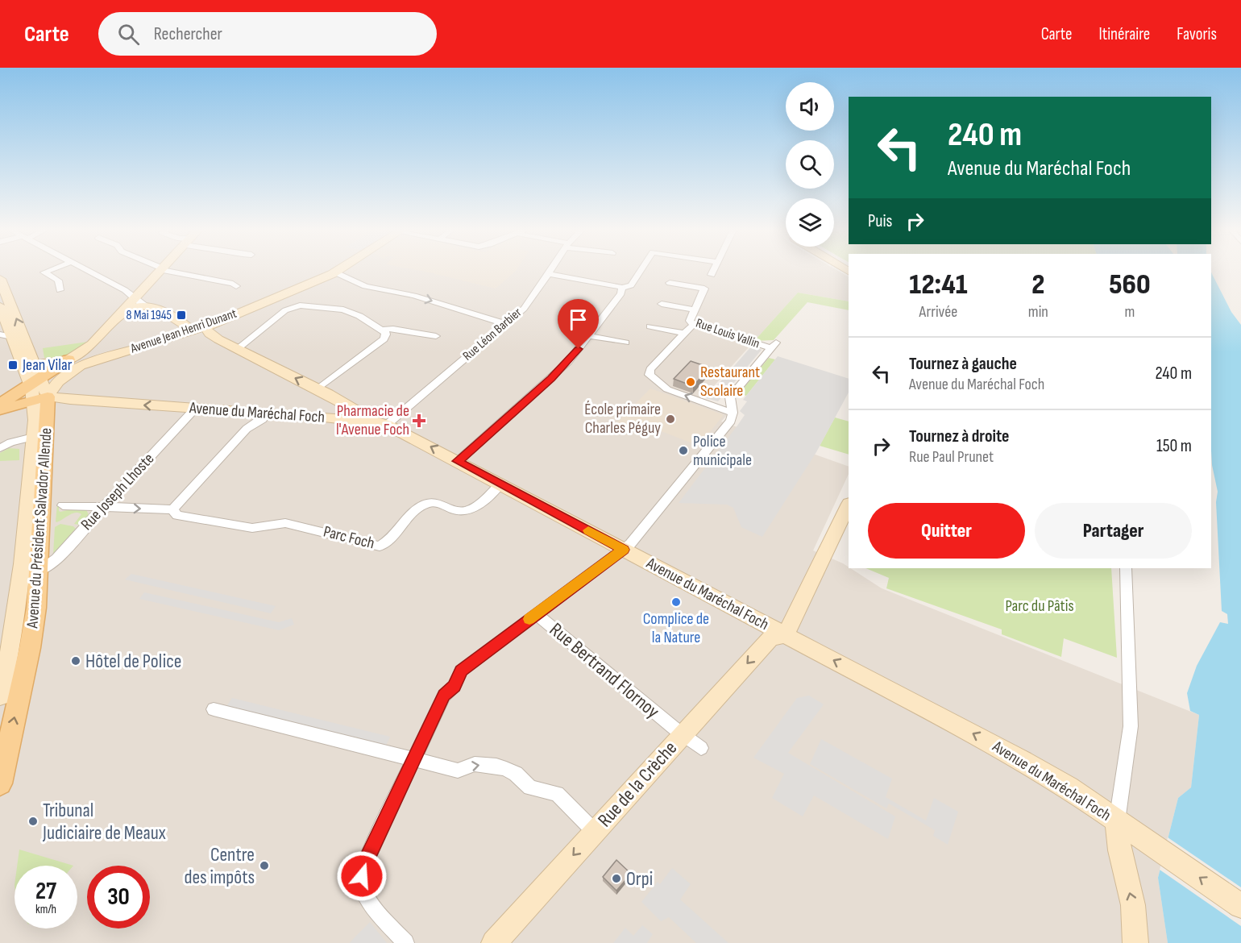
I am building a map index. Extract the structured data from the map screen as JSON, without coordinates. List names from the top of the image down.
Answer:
{
  "streets": {
    "main road": ["Avenue du Maréchal Foch", "Avenue du Président Salvador Allende"],
    "street": [
      "Avenue Jean Henri Dunant",
      "Rue Louis Vallin",
      "Rue Léon Barbier",
      "Rue Joseph Lhoste",
      "Parc Foch",
      "Rue Bertrand Flornoy",
      "Rue de la Crèche"
    ]
  },
  "crossings": [
    ["Avenue Jean Henri Dunant", "Avenue du Maréchal Foch"],
    ["Rue Léon Barbier", "Avenue du Maréchal Foch"],
    ["Avenue du Maréchal Foch", "Rue Joseph Lhoste"],
    ["Avenue du Maréchal Foch", "Parc Foch"],
    ["Avenue du Maréchal Foch", "Rue de la Crèche"],
    ["Rue Joseph Lhoste", "Avenue du Président Salvador Allende"],
    ["Rue Bertrand Flornoy", "Rue de la Crèche"]
  ],
  "one_way": ["Avenue du Président Salvador Allende", "Rue de la Crèche"],
  "parks": ["Parc du Pâtis"],
  "places": {
    "transit": ["8 Mai 1945", "Jean Vilar"],
    "other": [
      "Restaurant Scolaire",
      "École primaire Charles Péguy",
      "Police municipale",
      "Complice de la Nature",
      "Hôtel de Police",
      "Tribunal Judiciaire de Meaux",
      "Centre des impôts",
      "Orpi"
    ],
    "health": ["Pharmacie de l'Avenue Foch"]
  },
  "page": {
    "header": "Carte",
    "search": "Rechercher",
    "nav": ["Carte", "Itinéraire", "Favoris"],
    "turn": ["240 m", "Avenue du Maréchal Foch"],
    "then": "Puis",
    "eta": [
      "12:41",
      "Arrivée",
      "2",
      "min",
      "560",
      "m"
    ],
    "list": [
      {
        "name": "Tournez à gauche",
        "note": "Avenue du Maréchal Foch",
        "value": "240 m"
      },
      {
        "name": "Tournez à droite",
        "note": "Rue Paul Prunet",
        "value": "150 m"
      }
    ],
    "buttons": ["Quitter", "Partager"],
    "speed": "27 km/h",
    "limit": "30"
  }
}
